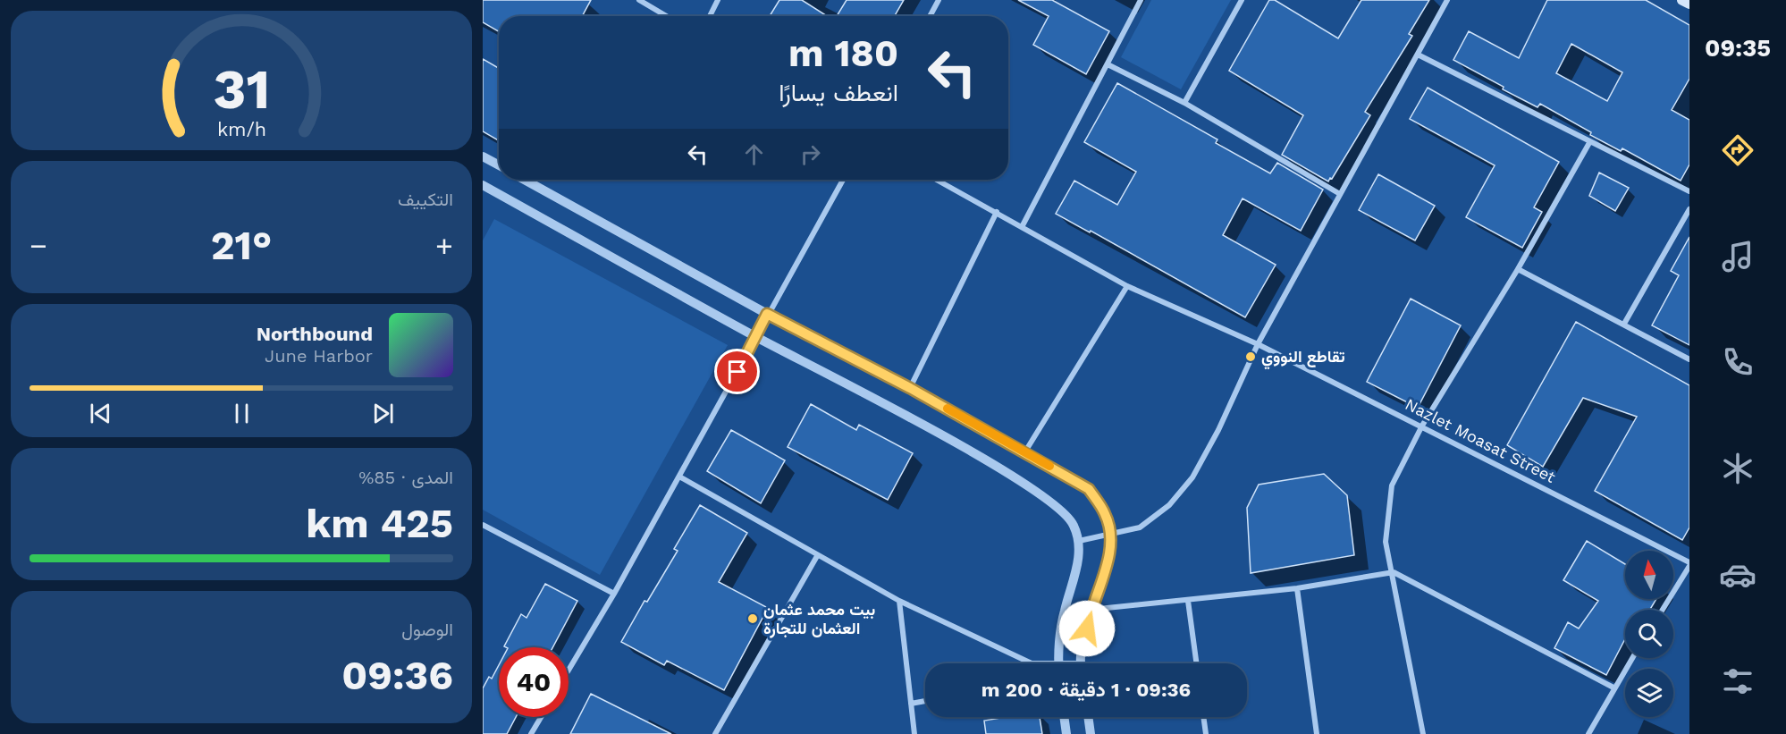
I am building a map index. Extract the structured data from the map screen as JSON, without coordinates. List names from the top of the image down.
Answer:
{
  "streets": {
    "street": ["Nazlet Moasat Street"]
  },
  "places": ["تقاطع النووي", "بيت محمد عثمان العثمان للتجارة"],
  "north": "top",
  "page": {
    "tabs": "09:35",
    "turn": ["180 m", "انعطف يسارًا"],
    "tile": [
      "التكييف",
      ["المدى · 85%", "425 km"],
      ["الوصول", "09:36"]
    ],
    "heat": ["−", "21°", "+"],
    "song": ["Northbound", "June Harbor"],
    "limit": "40",
    "trip": "09:36 · 1 دقيقة · 200 m",
    "gauge": ["31", "km/h"]
  }
}
